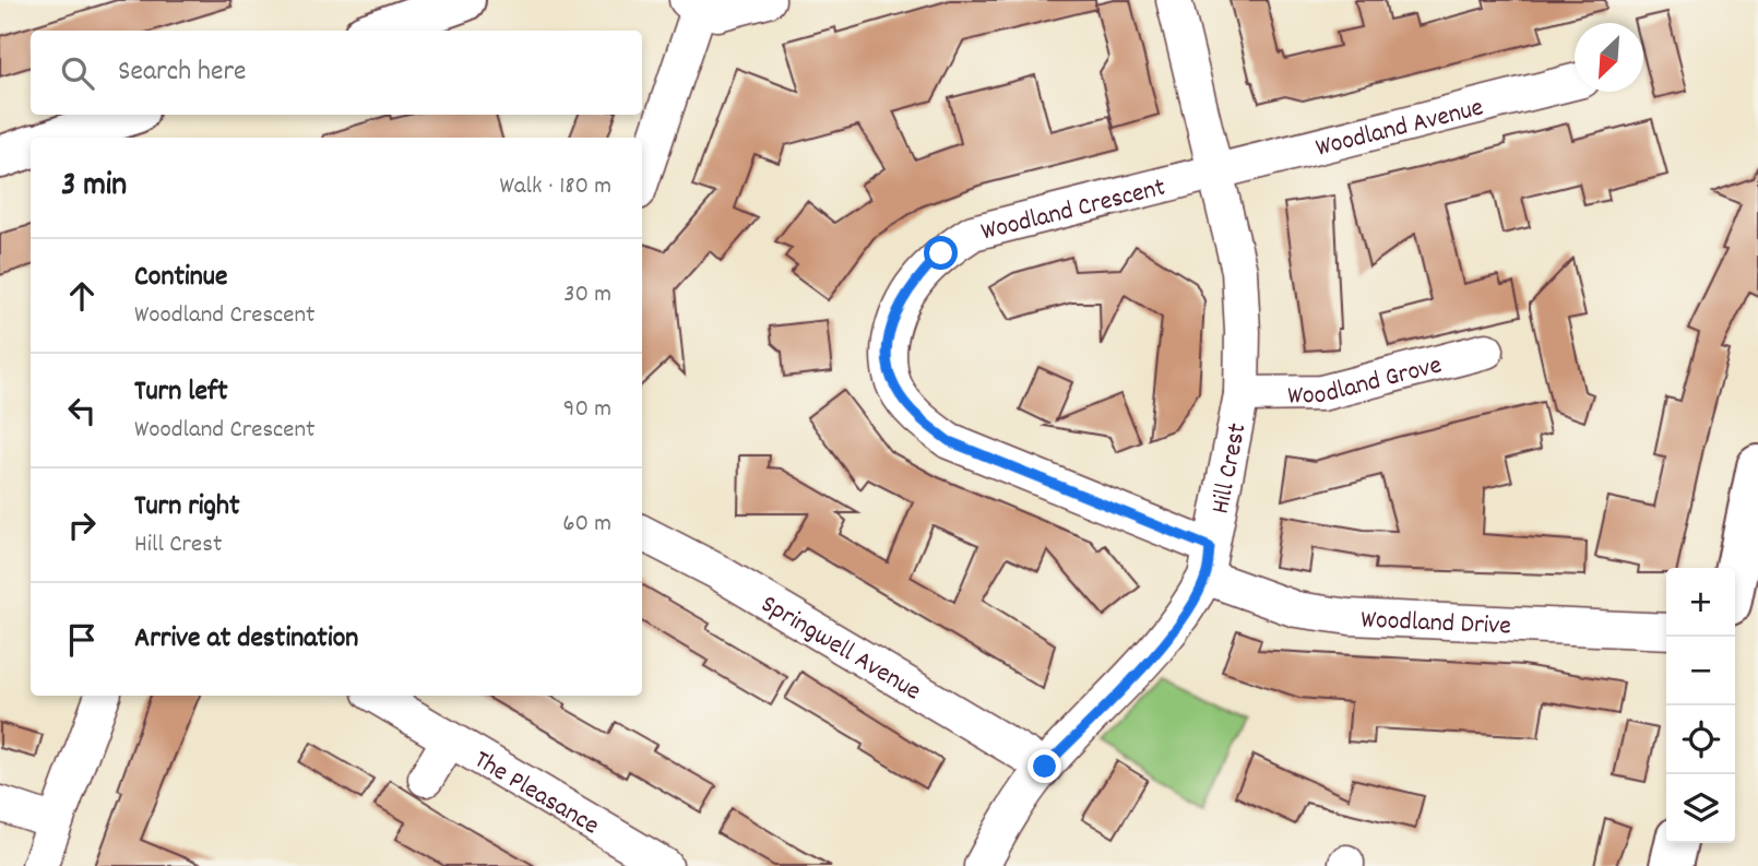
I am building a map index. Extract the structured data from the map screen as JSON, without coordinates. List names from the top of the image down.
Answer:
{
  "streets": {
    "street": [
      "Woodland Avenue",
      "Woodland Crescent",
      "Woodland Grove",
      "Hill Crest",
      "Woodland Drive",
      "Springwell Avenue",
      "The Pleasance"
    ]
  },
  "crossings": [
    ["Woodland Avenue", "Woodland Crescent"],
    ["Woodland Avenue", "Hill Crest"],
    ["Woodland Crescent", "Hill Crest"],
    ["Woodland Crescent", "Woodland Drive"],
    ["Woodland Grove", "Hill Crest"],
    ["Hill Crest", "Woodland Drive"],
    ["Hill Crest", "Springwell Avenue"]
  ],
  "north": "bottom left",
  "page": {
    "search": "Search here",
    "heading": ["3 min", "Walk · 180 m"],
    "list": [
      ["Continue", "Woodland Crescent", "30 m"],
      ["Turn left", "Woodland Crescent", "90 m"],
      ["Turn right", "Hill Crest", "60 m"],
      "Arrive at destination"
    ],
    "map_buttons": ["+", "−"]
  }
}
